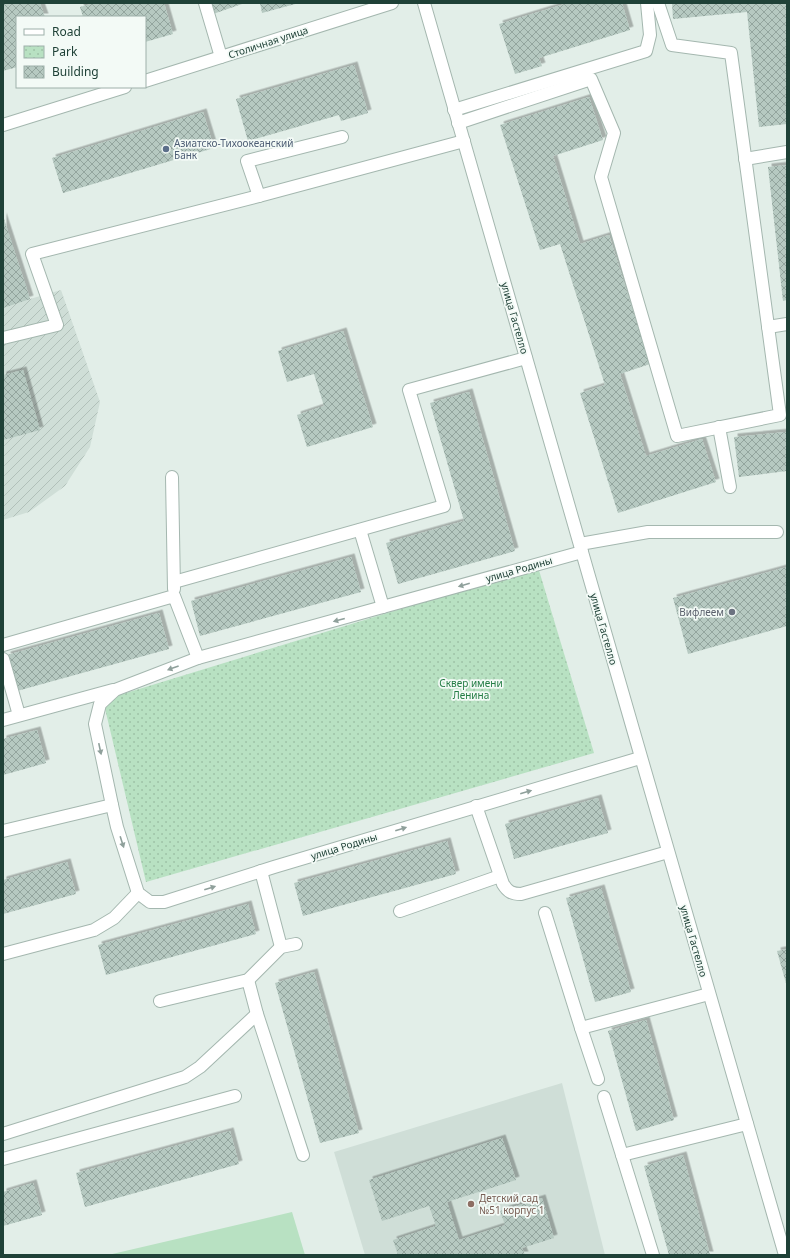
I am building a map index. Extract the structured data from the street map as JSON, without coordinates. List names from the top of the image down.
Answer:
{
  "streets": {
    "street": ["Столичная улица", "улица Гастелло", "улица Родины"]
  },
  "crossings": [
    ["улица Гастелло", "улица Родины"]
  ],
  "parks": ["Сквер имени Ленина"],
  "places": ["Азиатско-Тихоокеанский Банк", "Вифлеем", "Детский сад №51 корпус 1"],
  "legend": ["Road", "Park", "Building"]
}
